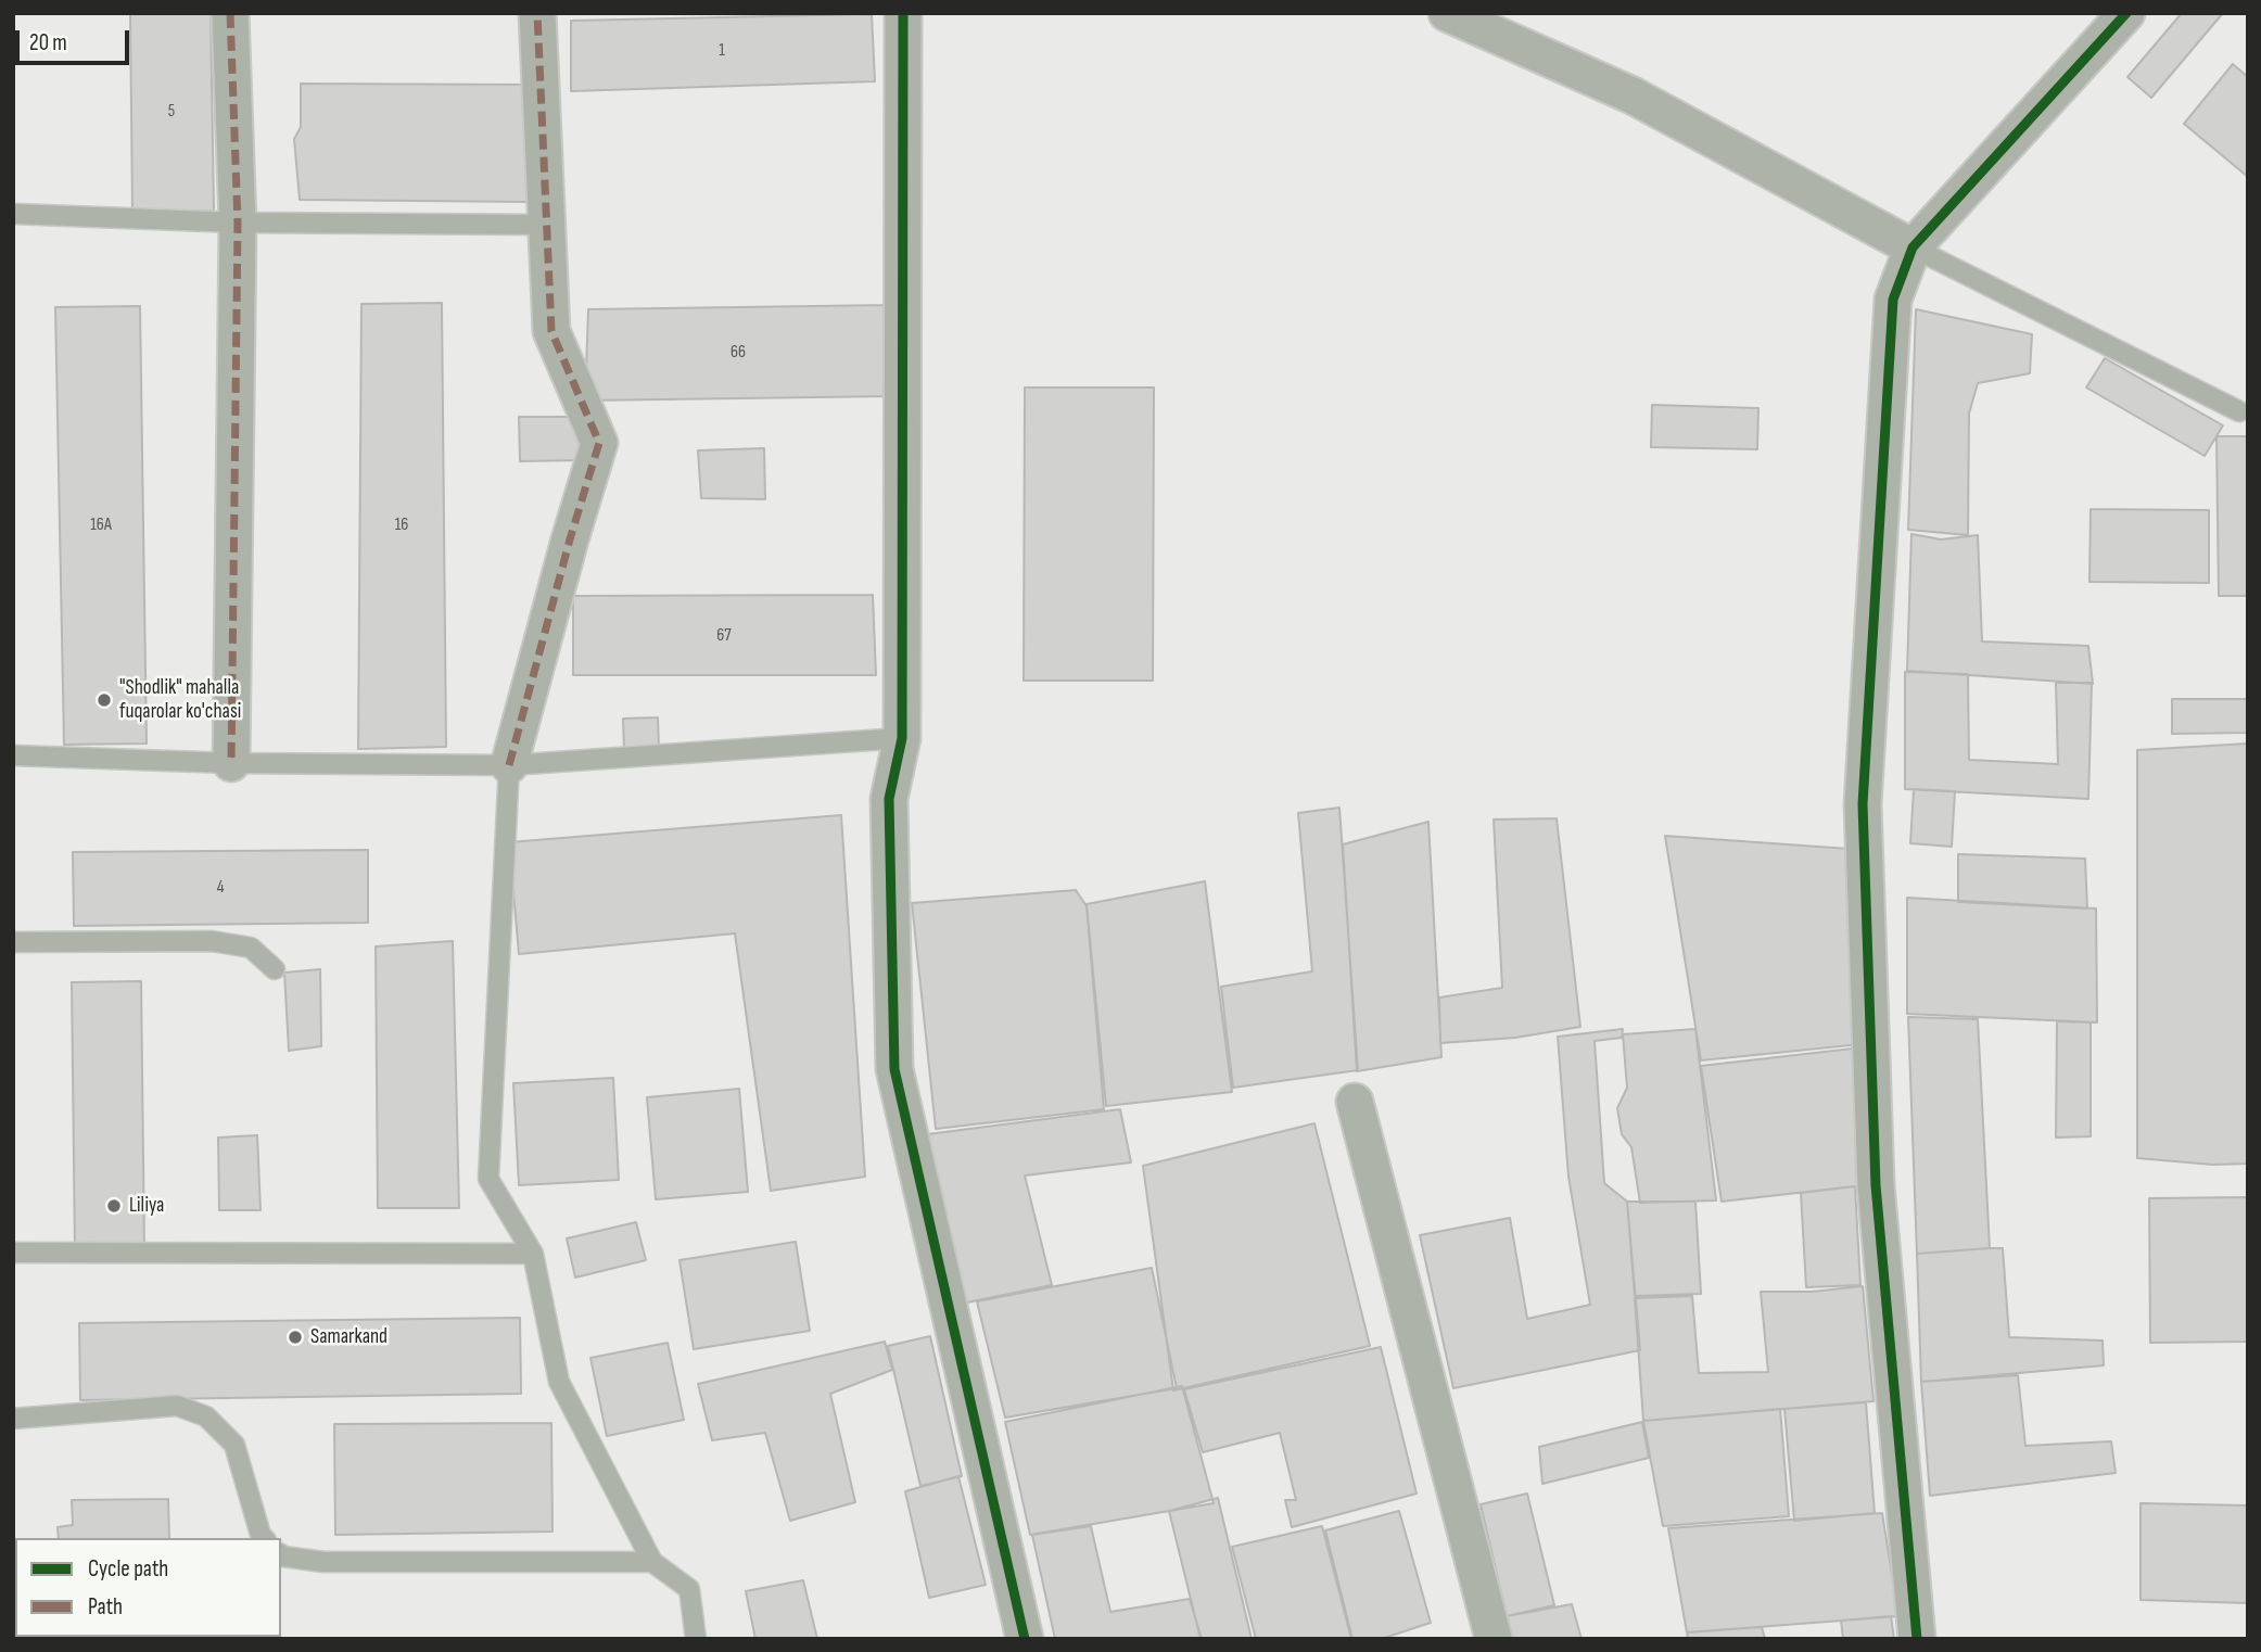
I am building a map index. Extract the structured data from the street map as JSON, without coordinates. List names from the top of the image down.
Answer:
{
  "places": ["\"Shodlik\" mahalla fuqarolar ko'chasi", "Liliya", "Samarkand"],
  "house_numbers": [
    "1",
    "5",
    "66",
    "16A",
    "16",
    "67",
    "4"
  ],
  "legend": ["Cycle path", "Path"],
  "scale_bar": "20 m"
}
